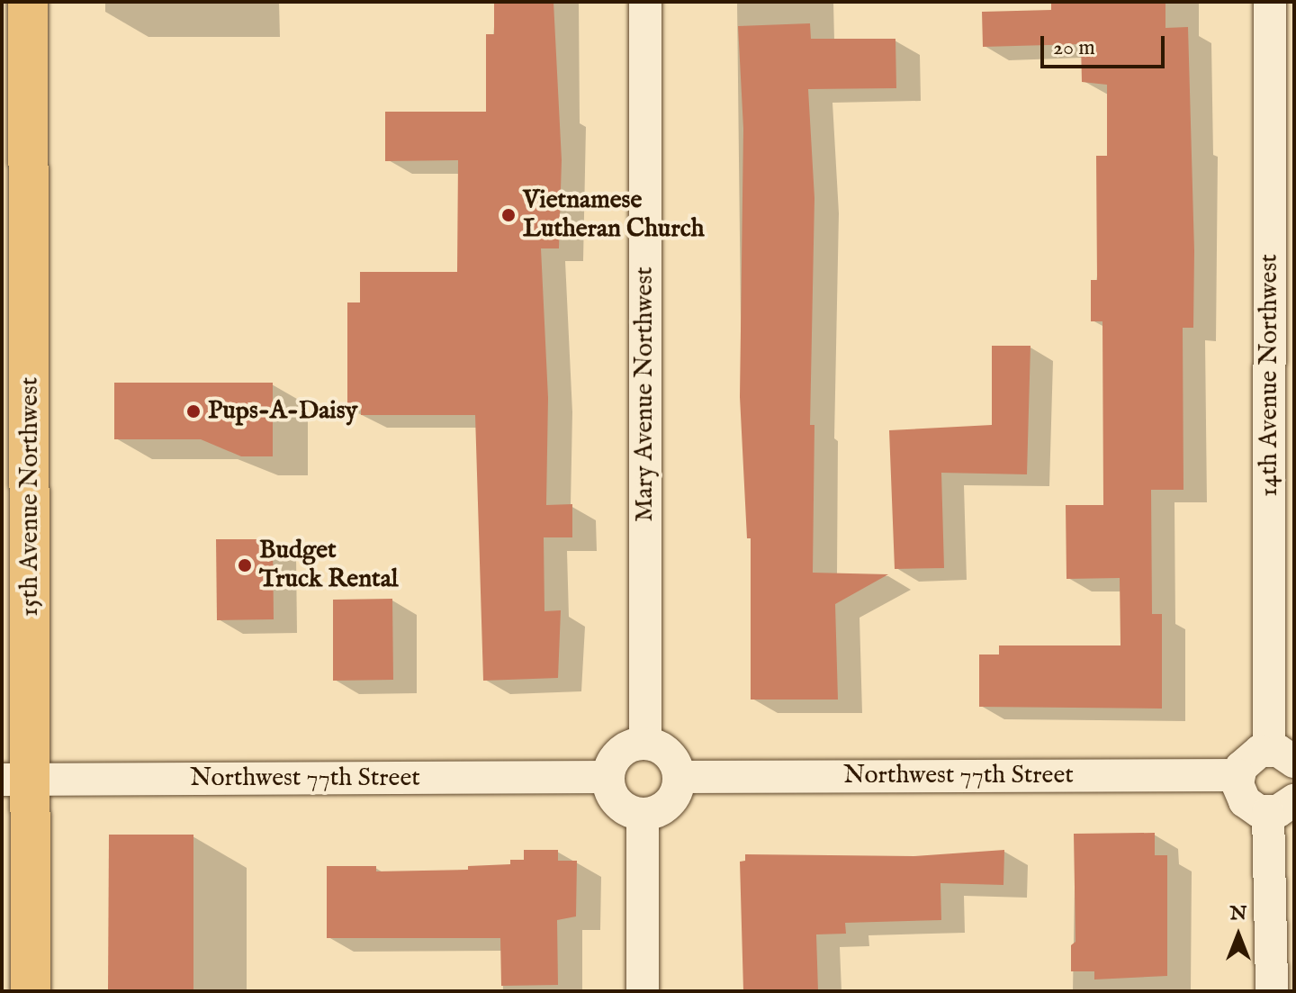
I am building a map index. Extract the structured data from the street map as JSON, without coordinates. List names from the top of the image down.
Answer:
{
  "streets": {
    "main road": ["15th Avenue Northwest"],
    "street": ["14th Avenue Northwest", "Mary Avenue Northwest", "Northwest 77th Street"]
  },
  "crossings": [
    ["Mary Avenue Northwest", "Northwest 77th Street"],
    ["15th Avenue Northwest", "Northwest 77th Street"]
  ],
  "places": ["Vietnamese Lutheran Church", "Pups-A-Daisy", "Budget Truck Rental"],
  "scale_bar": "20 m",
  "north": "top"
}
